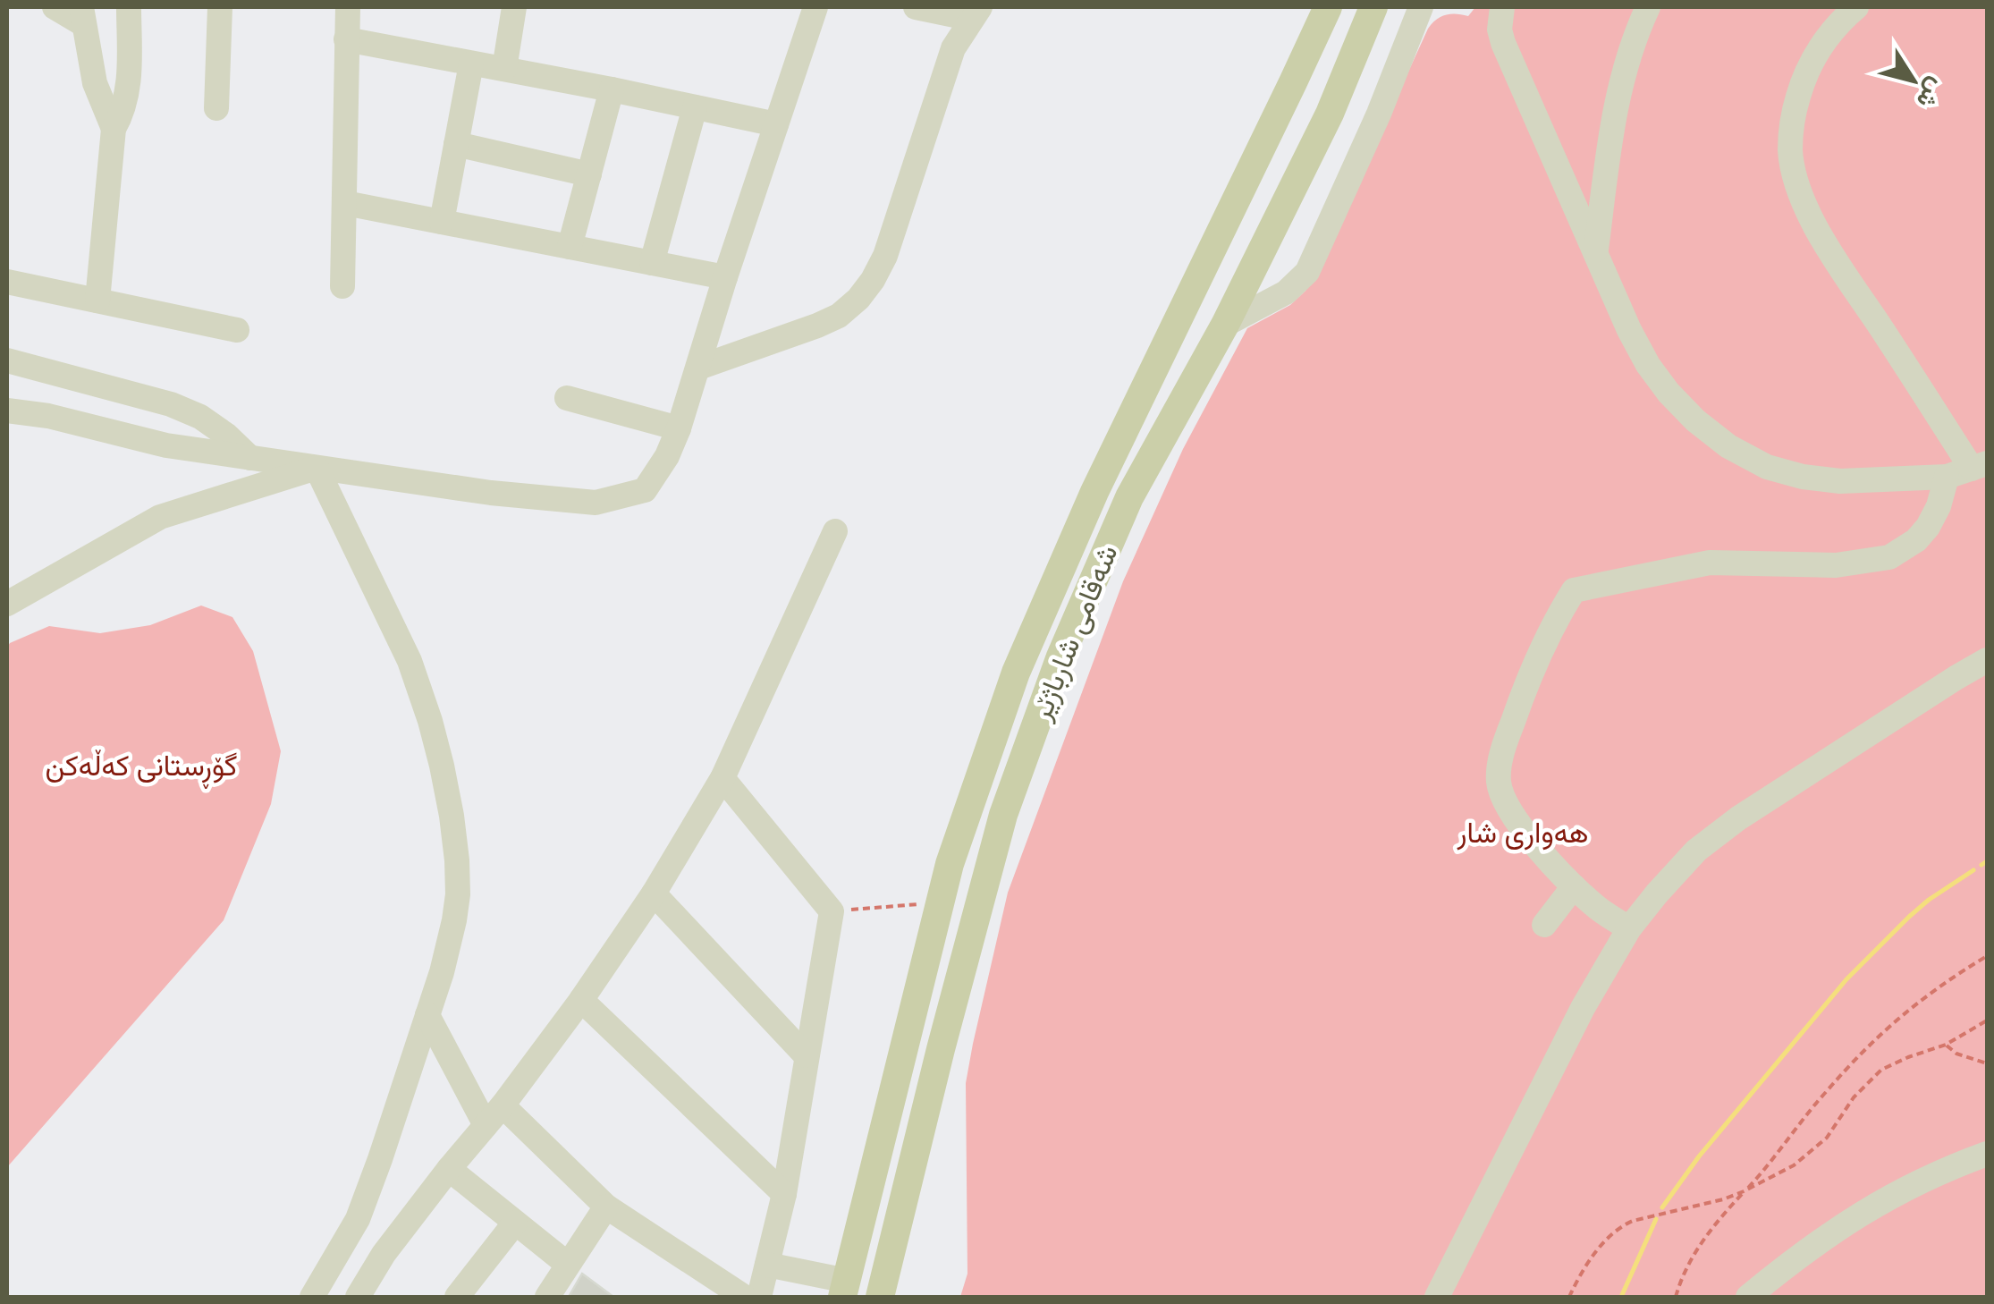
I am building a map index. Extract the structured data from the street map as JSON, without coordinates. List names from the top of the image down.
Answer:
{
  "streets": {
    "main road": ["شەقامی شارباژێر"]
  },
  "parks": ["گۆڕستانی کەڵەکن", "هەواری شار"],
  "north": "bottom right"
}
